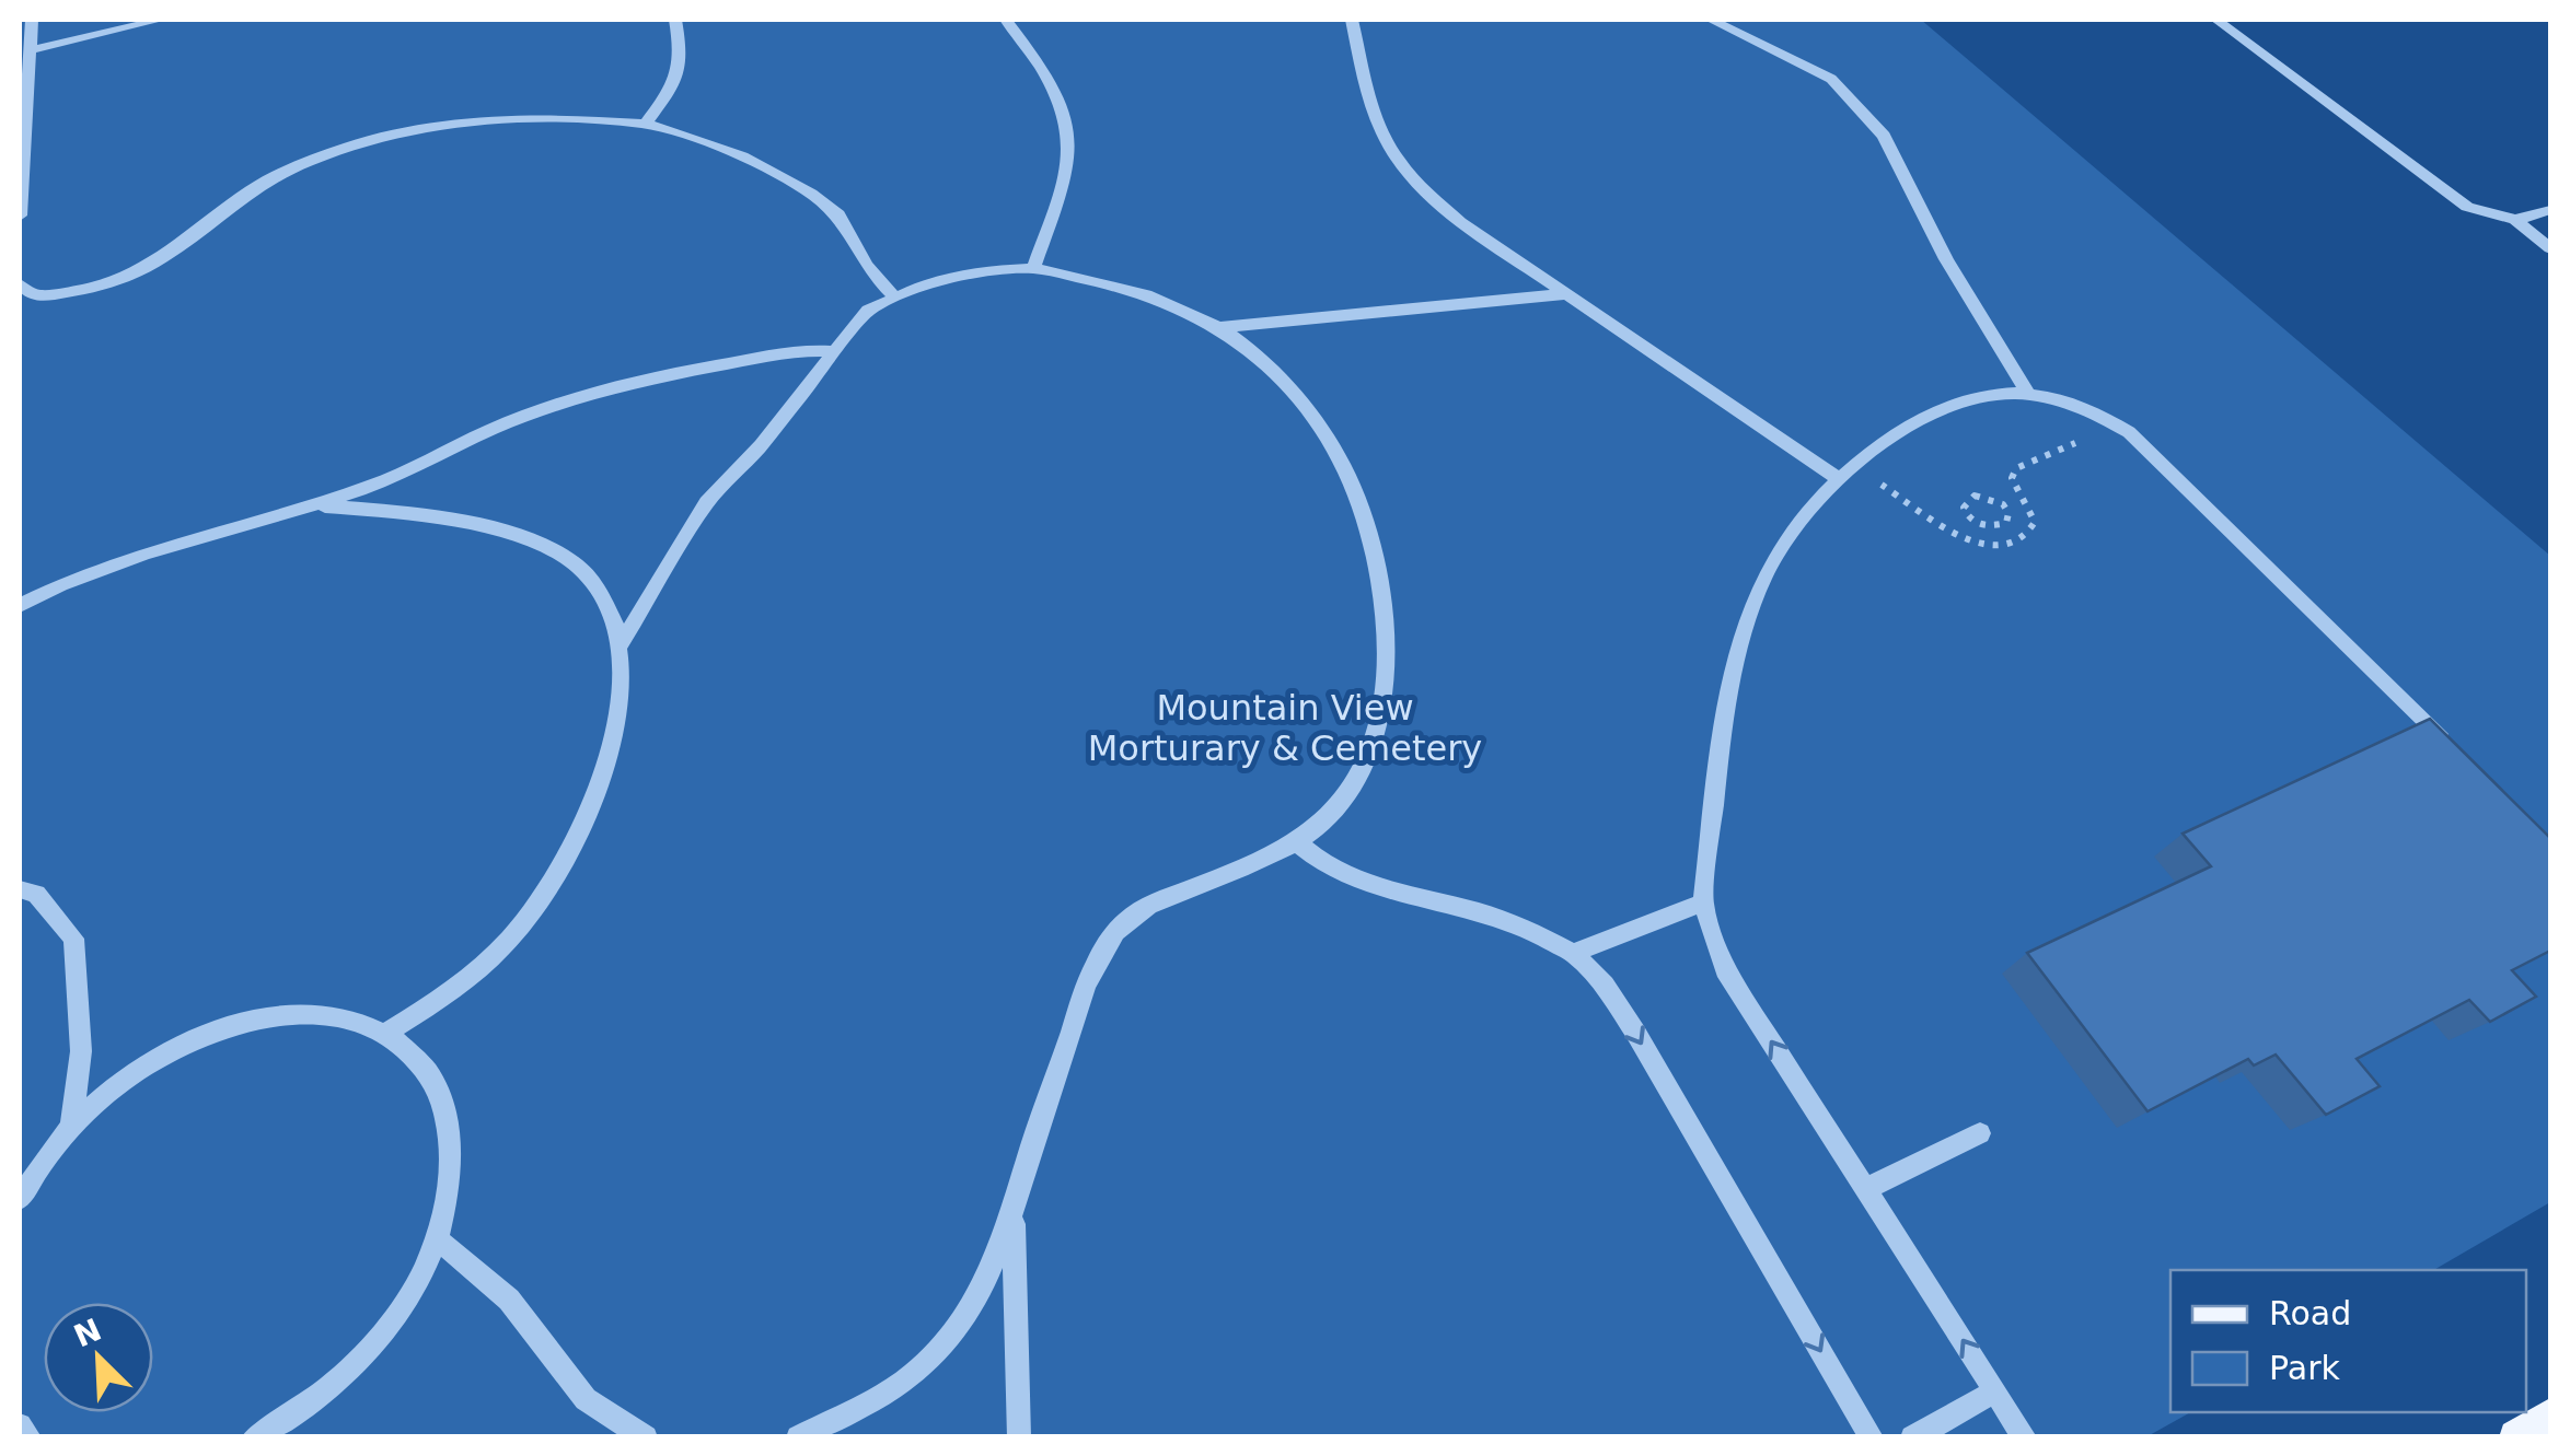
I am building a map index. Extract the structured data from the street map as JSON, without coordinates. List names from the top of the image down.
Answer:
{
  "parks": ["Mountain View Morturary & Cemetery"],
  "legend": ["Road", "Park"],
  "north": "top left"
}
